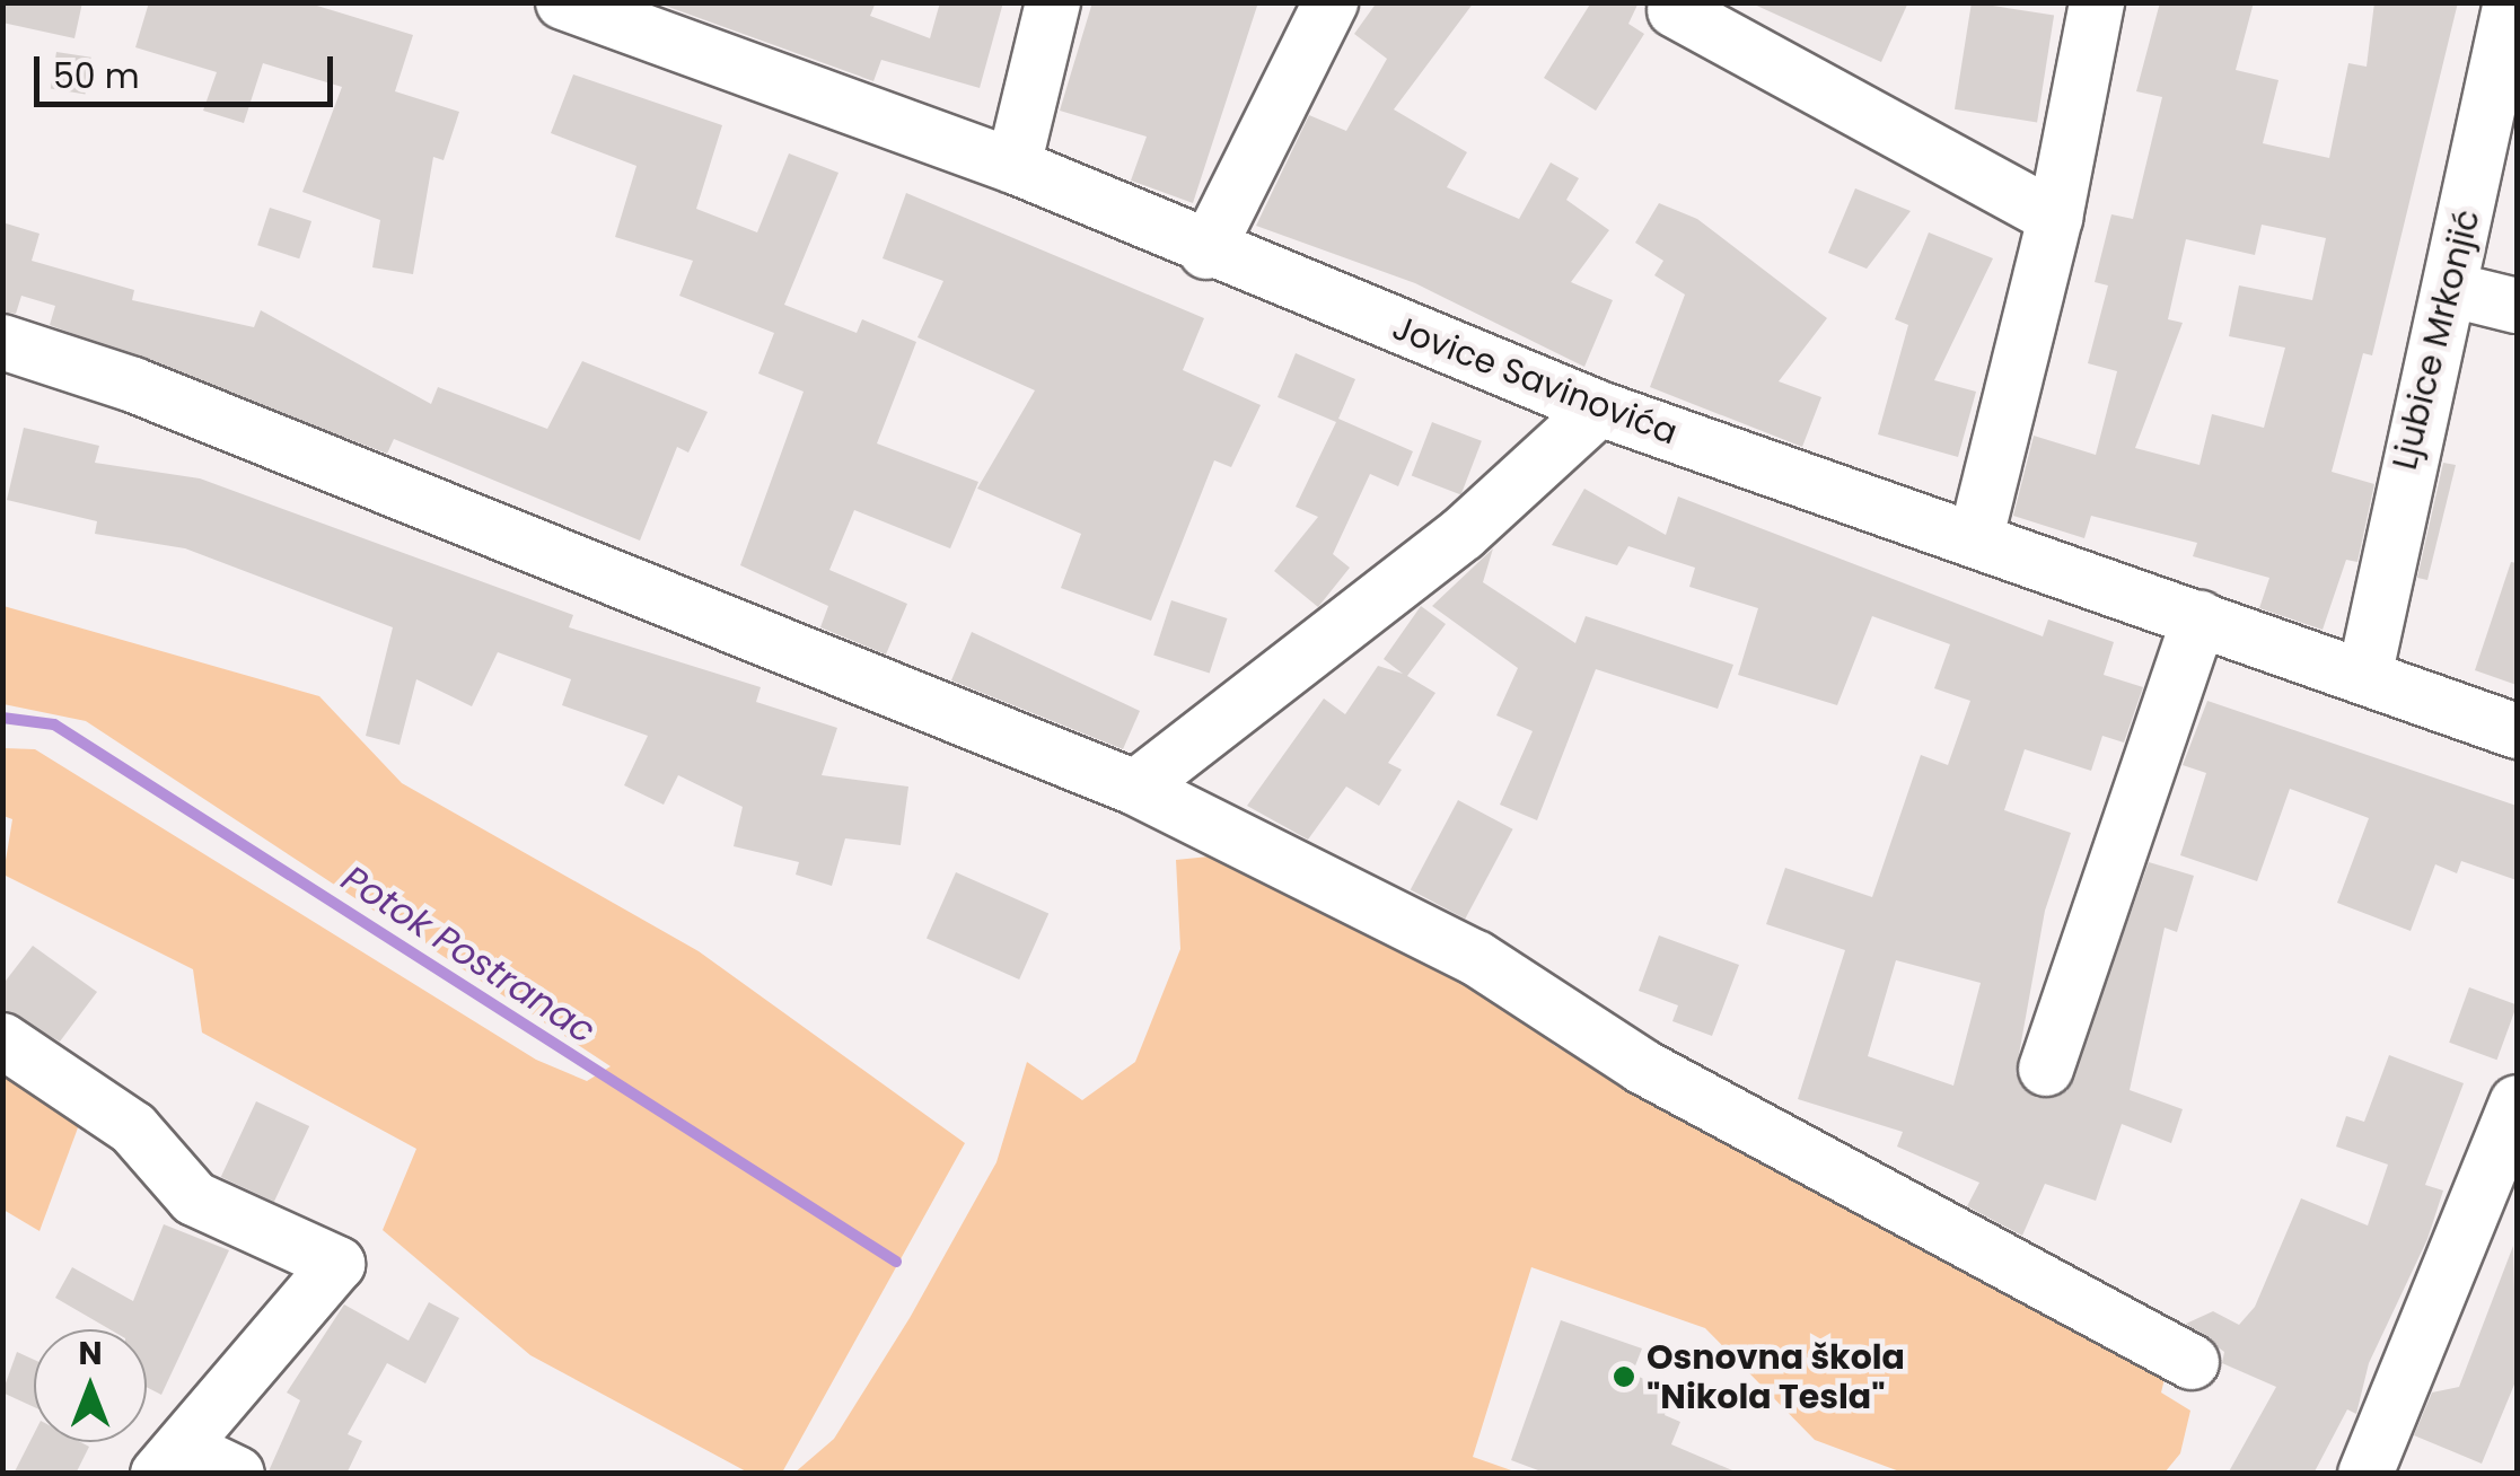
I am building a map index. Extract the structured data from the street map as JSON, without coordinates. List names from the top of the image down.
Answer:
{
  "streets": {
    "street": ["Ljubice Mrkonjić", "Jovice Savinovića"]
  },
  "crossings": [
    ["Ljubice Mrkonjić", "Jovice Savinovića"]
  ],
  "water": ["Potok Postranac"],
  "places": ["Osnovna škola \"Nikola Tesla\""],
  "scale_bar": "50 m",
  "north": "top"
}
